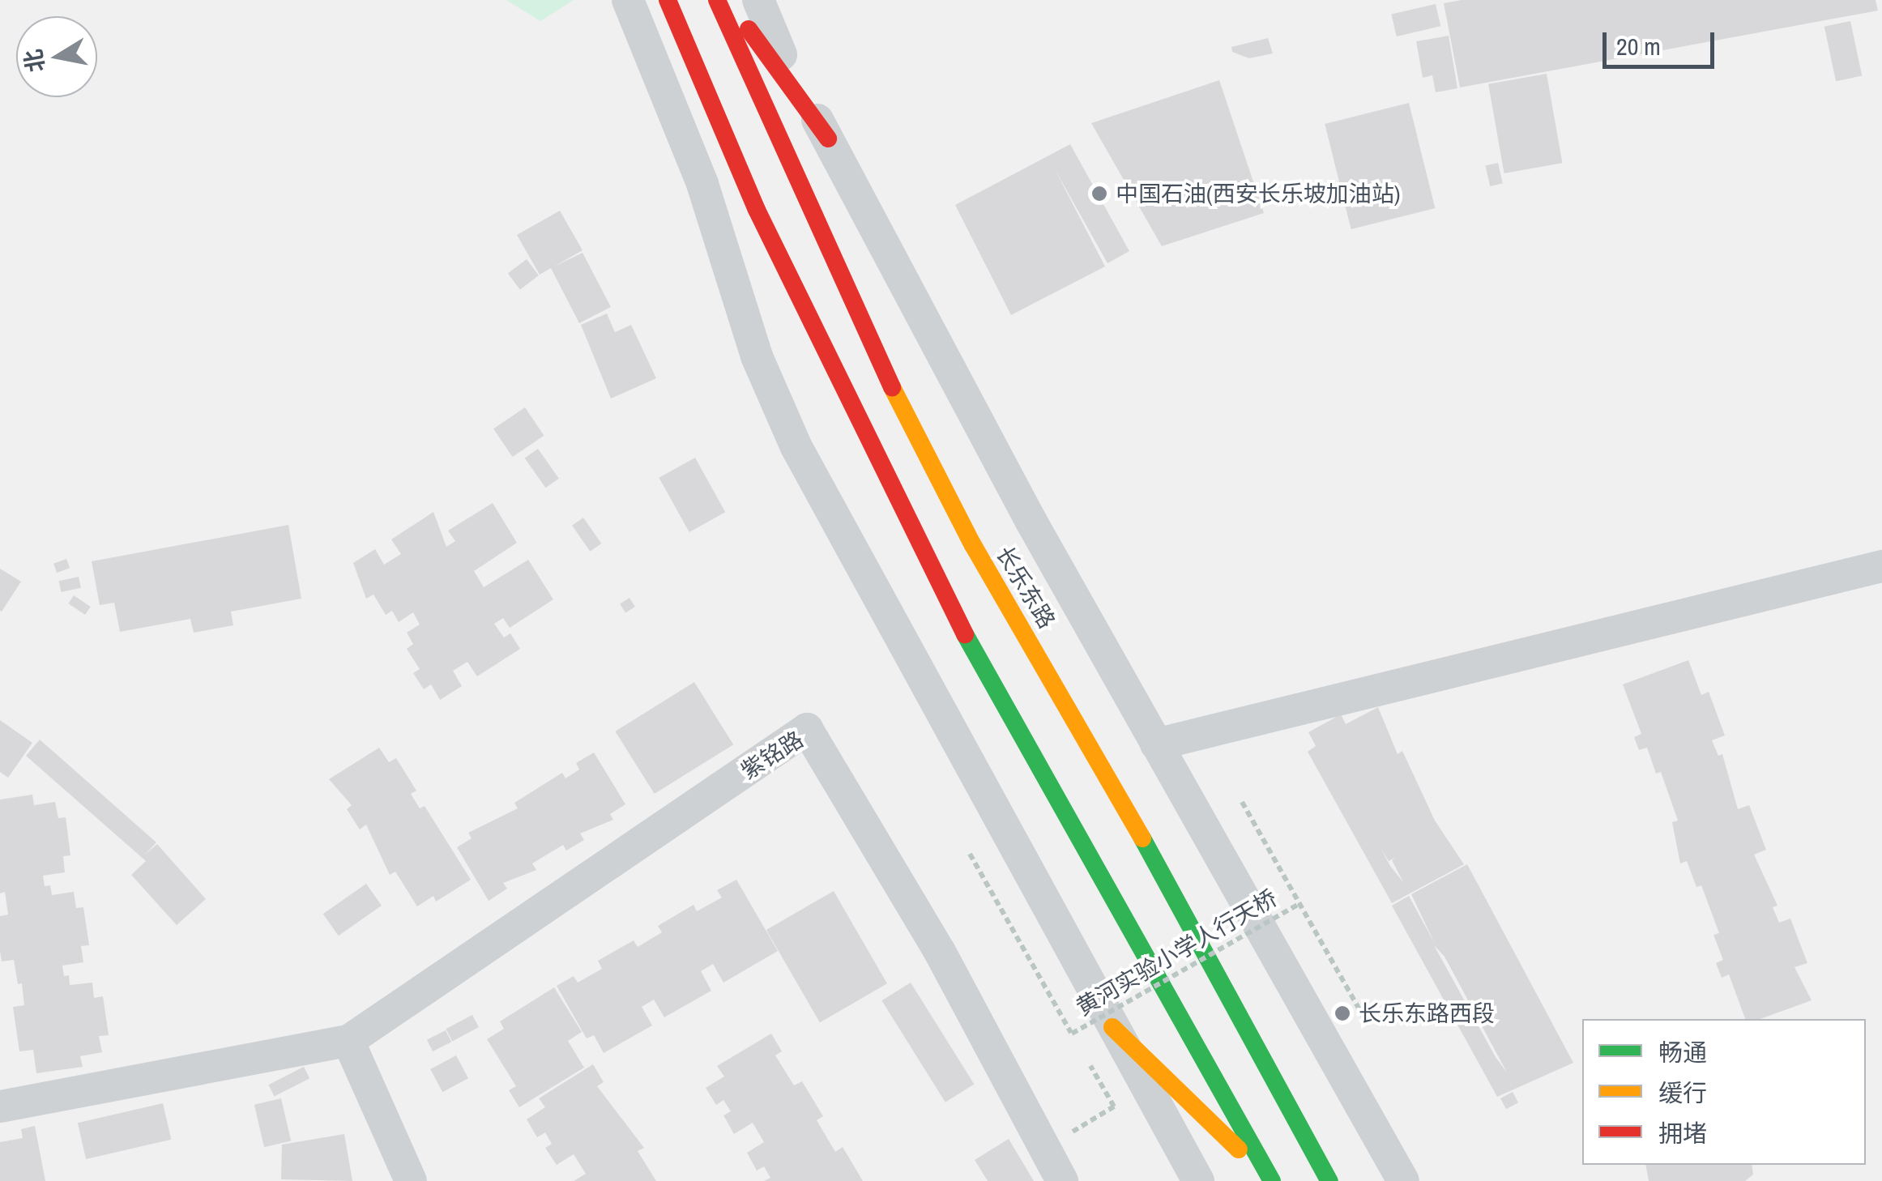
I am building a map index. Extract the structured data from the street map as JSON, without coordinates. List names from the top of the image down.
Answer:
{
  "streets": {
    "main road": ["长乐东路"],
    "street": ["紫铭路"],
    "path": ["黄河实验小学人行天桥"]
  },
  "places": ["中国石油(西安长乐坡加油站)", "长乐东路西段"],
  "legend": ["畅通", "缓行", "拥堵"],
  "scale_bar": "20 m",
  "north": "left"
}
